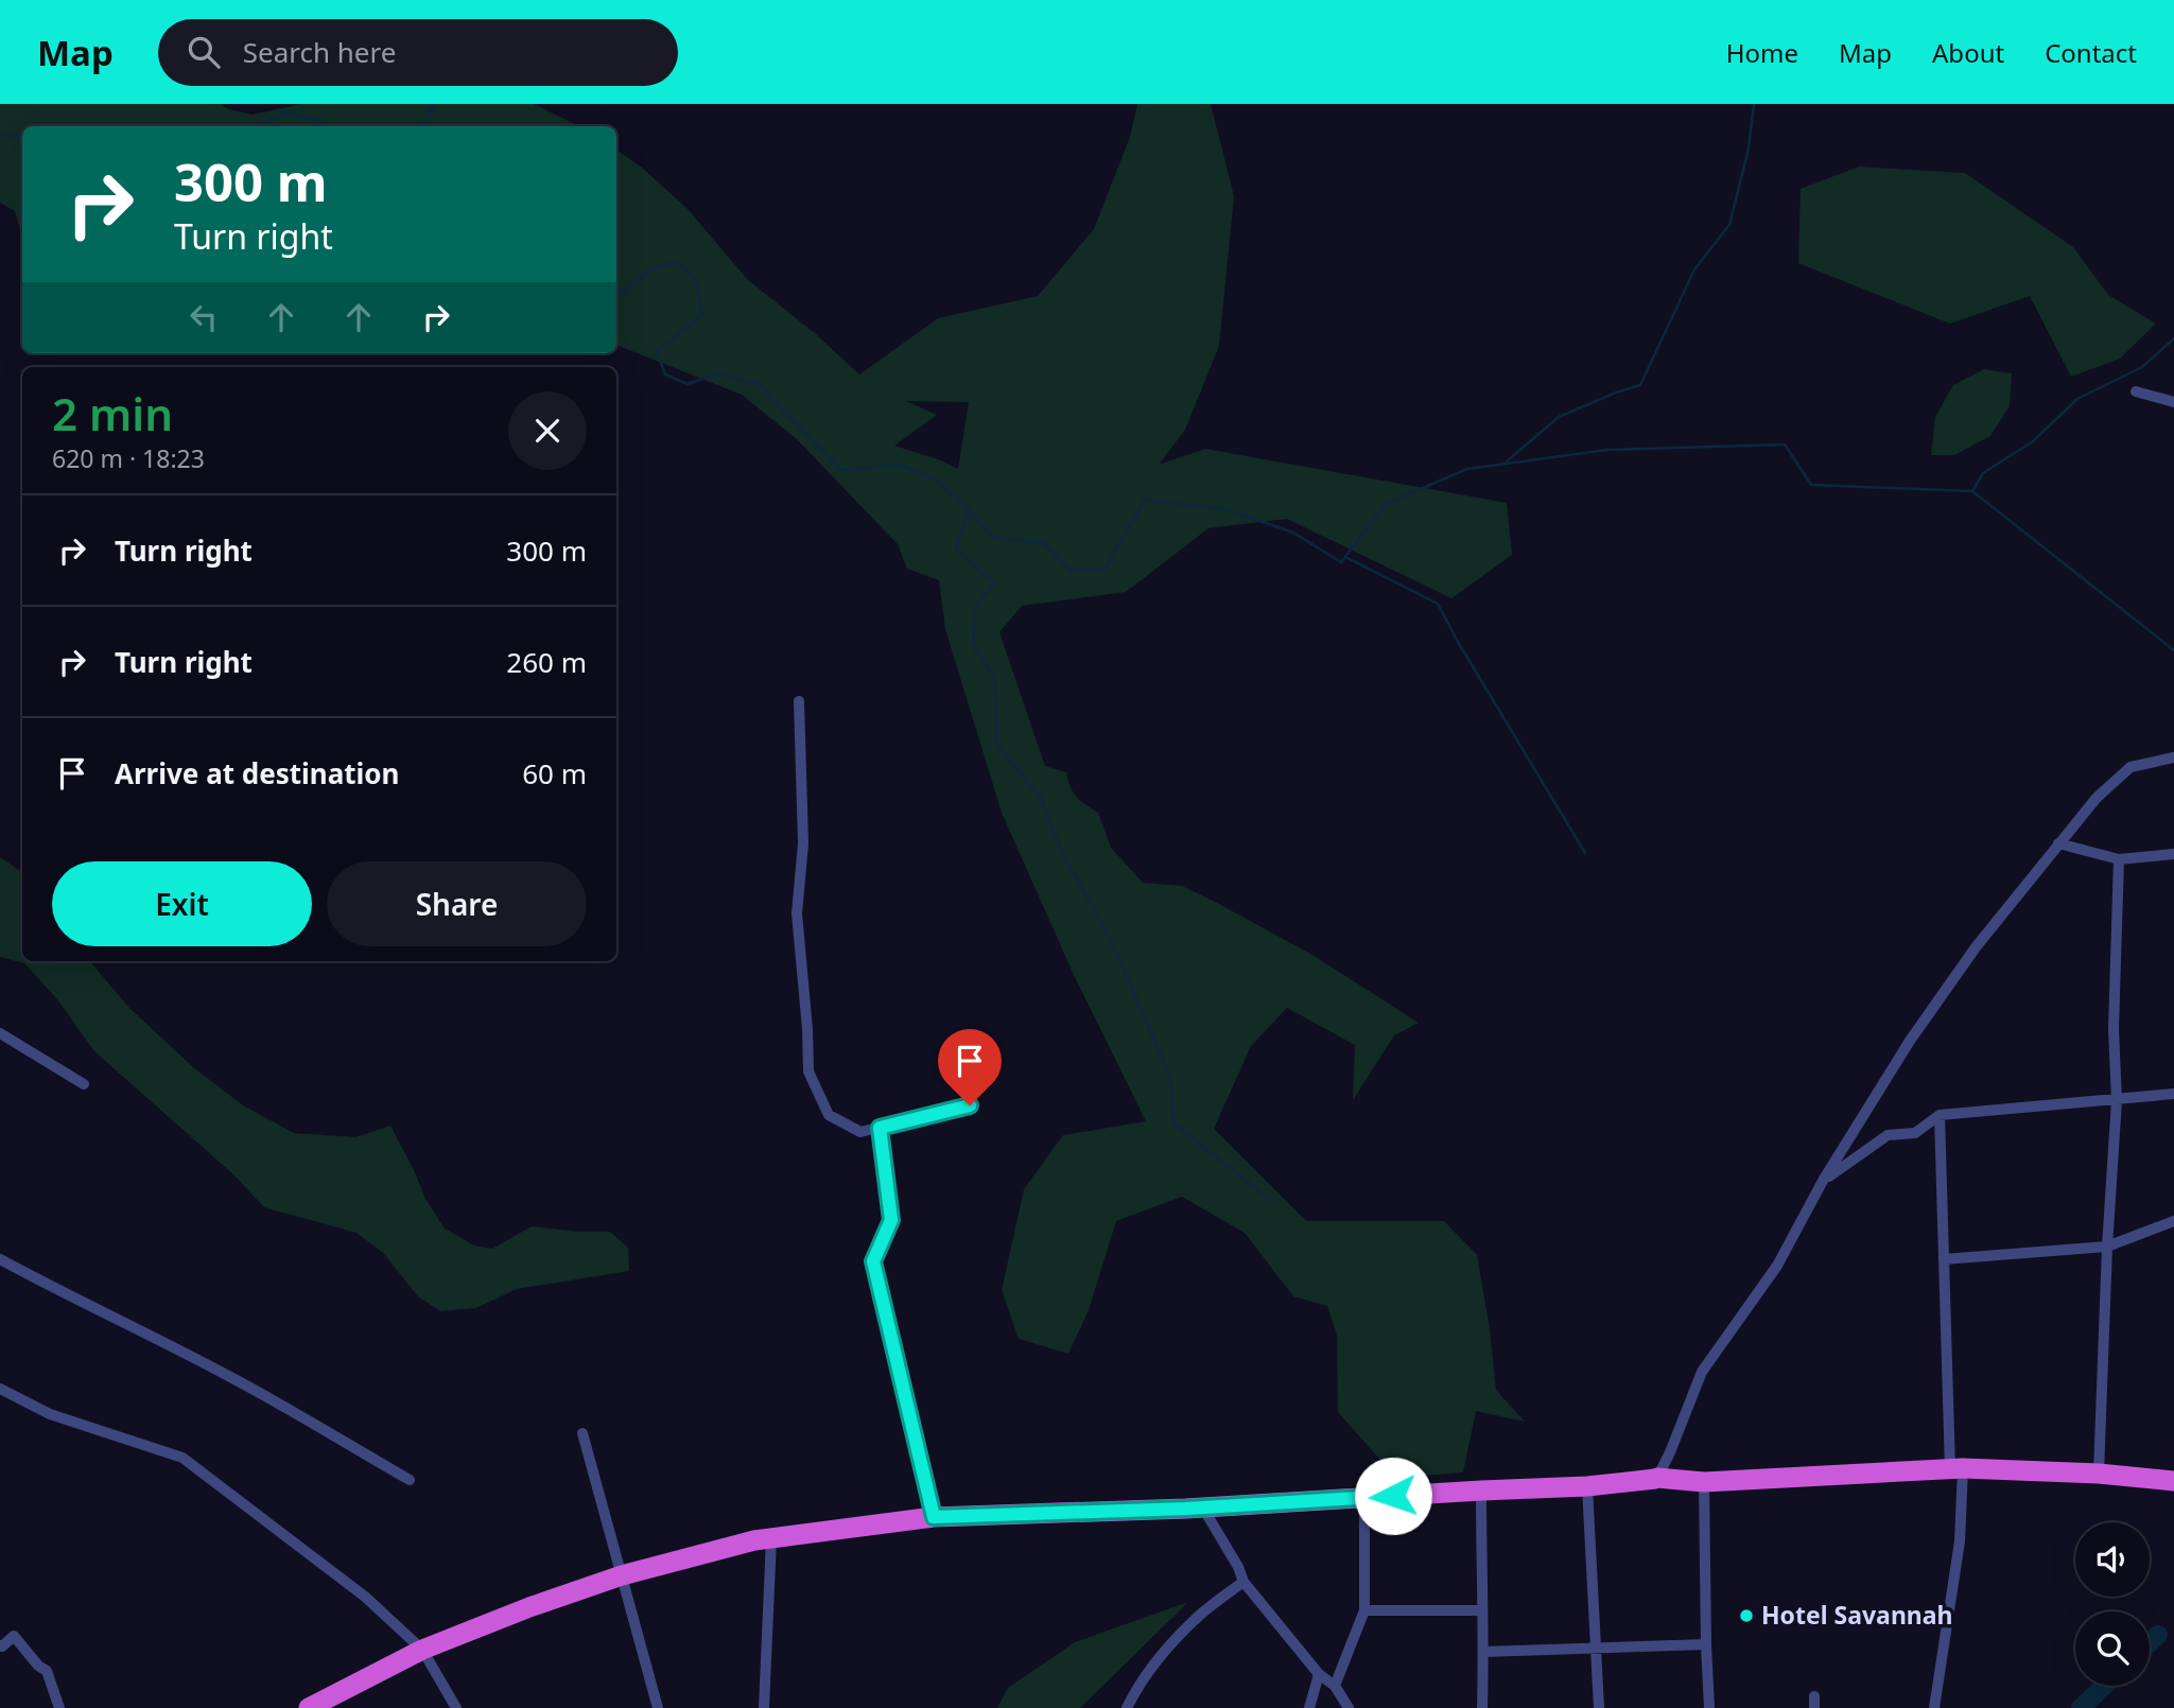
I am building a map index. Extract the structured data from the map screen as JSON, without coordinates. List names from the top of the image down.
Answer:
{
  "places": ["Hotel Savannah"],
  "page": {
    "header": "Map",
    "search": "Search here",
    "nav": [
      "Home",
      "Map",
      "About",
      "Contact"
    ],
    "turn": ["300 m", "Turn right"],
    "heading": ["2 min", "620 m · 18:23"],
    "list": [
      {
        "name": "Turn right",
        "value": "300 m"
      },
      {
        "name": "Turn right",
        "value": "260 m"
      },
      {
        "name": "Arrive at destination",
        "value": "60 m"
      }
    ],
    "buttons": ["Exit", "Share"]
  }
}
